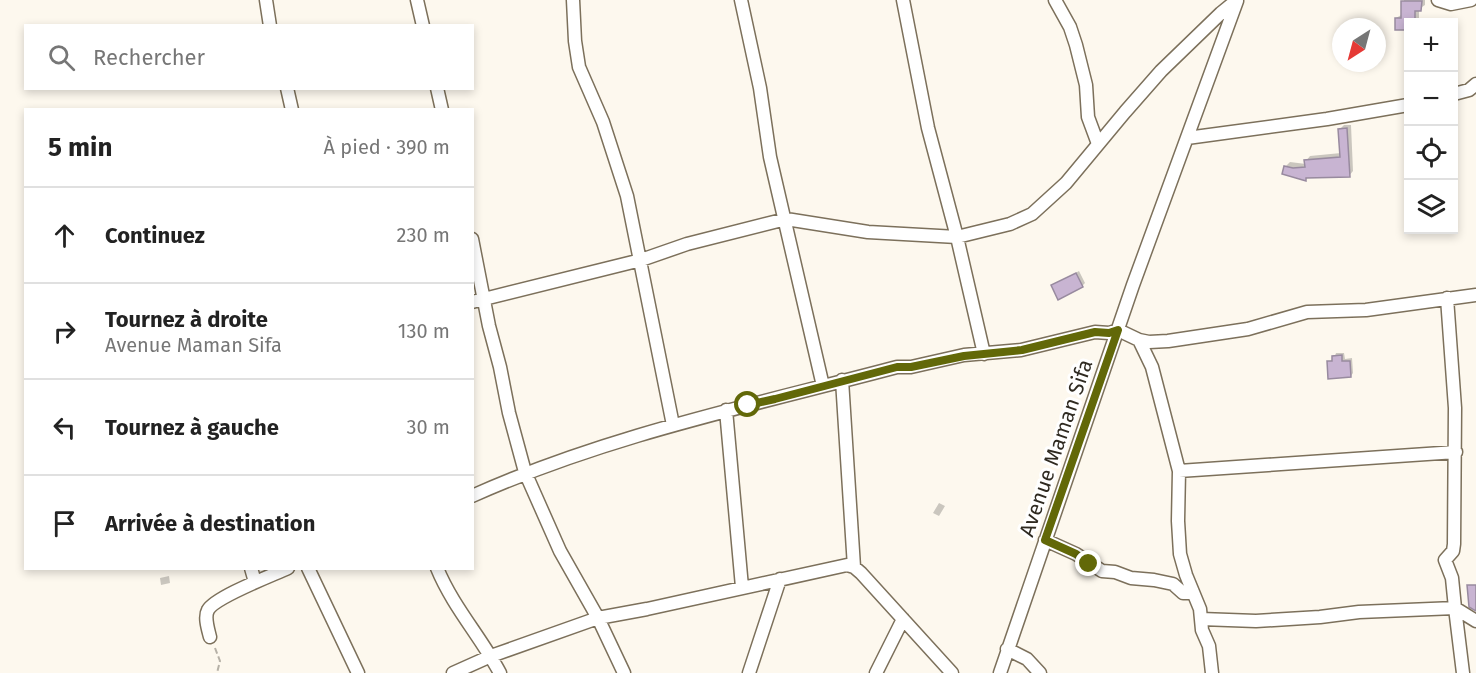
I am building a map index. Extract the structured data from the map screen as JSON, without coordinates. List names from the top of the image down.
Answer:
{
  "streets": {
    "street": ["Avenue Maman Sifa"]
  },
  "north": "bottom left",
  "page": {
    "map_buttons": ["+", "−"],
    "search": "Rechercher",
    "heading": ["5 min", "À pied · 390 m"],
    "list": [
      ["Continuez", "230 m"],
      ["Tournez à droite", "Avenue Maman Sifa", "130 m"],
      ["Tournez à gauche", "30 m"],
      "Arrivée à destination"
    ]
  }
}
